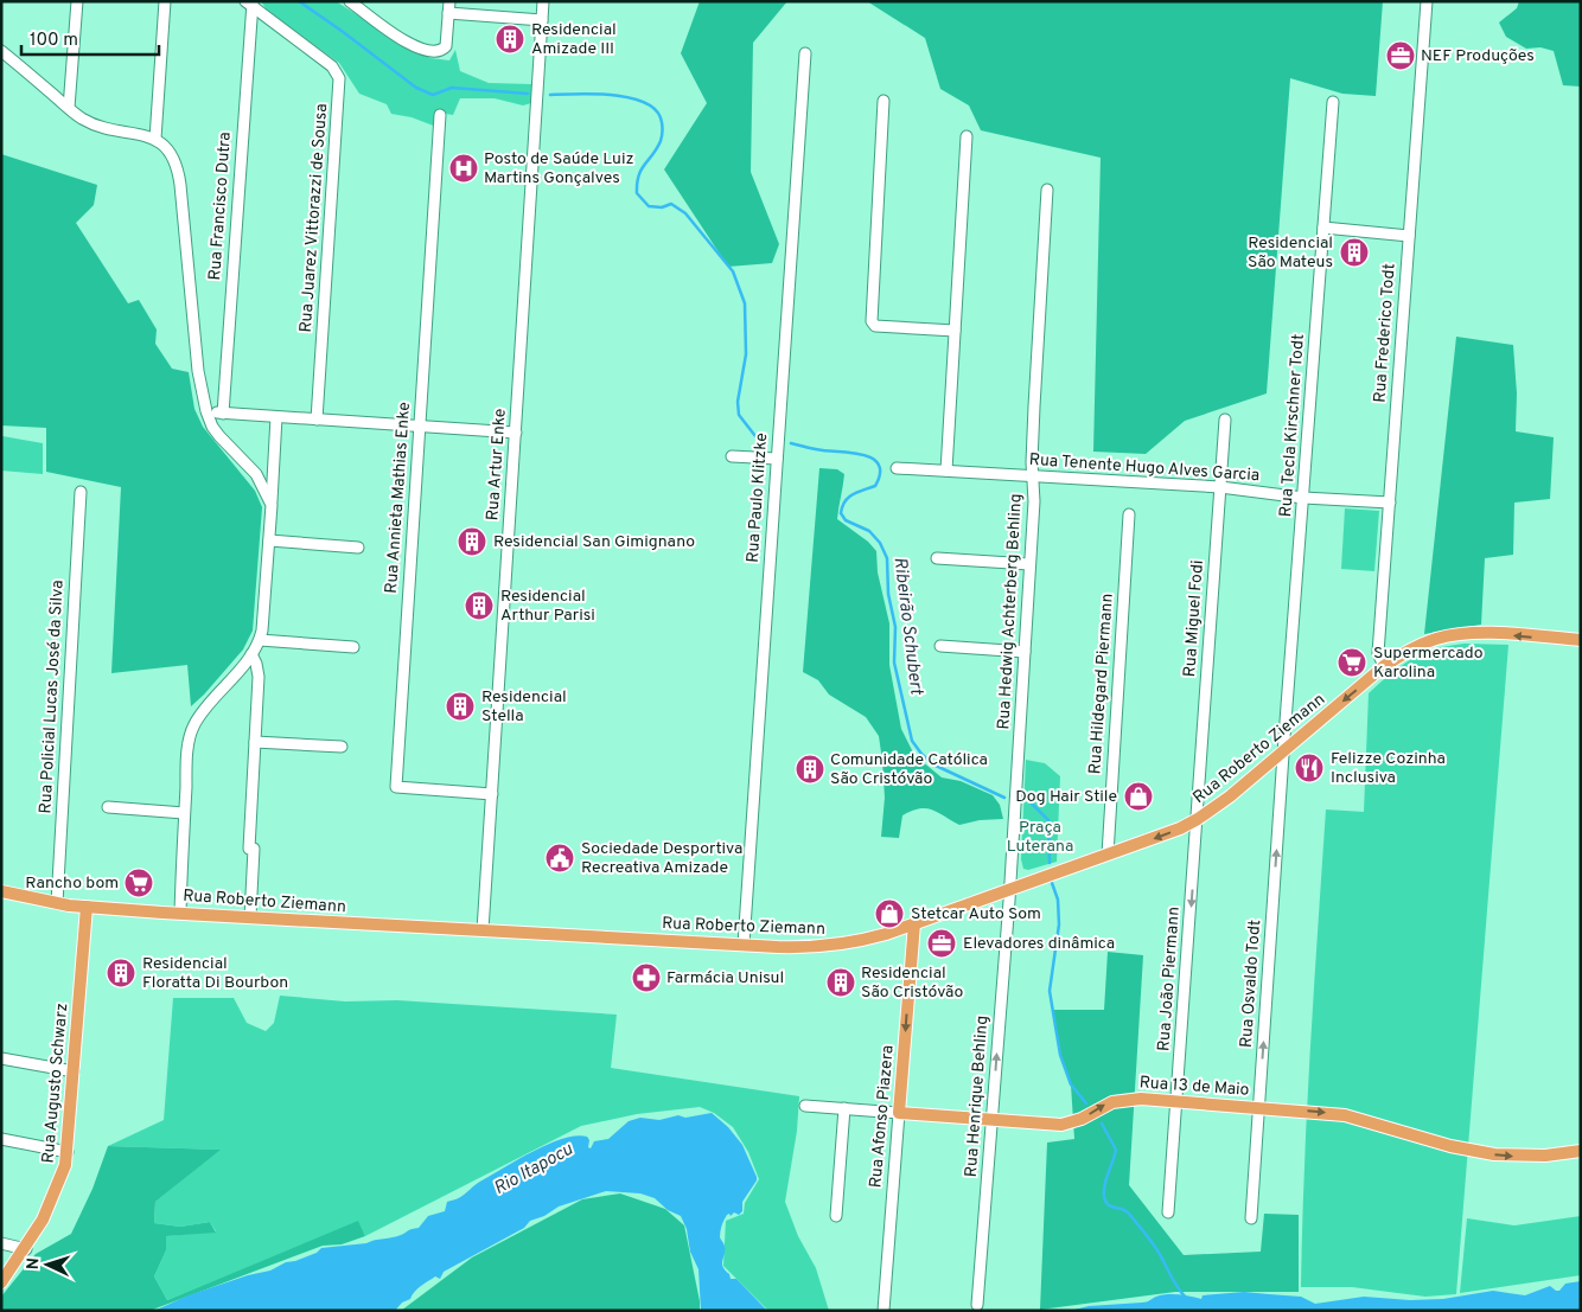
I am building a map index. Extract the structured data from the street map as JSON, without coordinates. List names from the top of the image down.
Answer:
{
  "streets": {
    "main road": [
      "Rua Roberto Ziemann",
      "Rua Augusto Schwarz",
      "Rua 13 de Maio",
      "Rua Afonso Piazera"
    ],
    "street": [
      "Rua Francisco Dutra",
      "Rua Juarez Vittorazzi de Sousa",
      "Rua Frederico Todt",
      "Rua Tecla Kirschner Todt",
      "Rua Artur Enke",
      "Rua Tenente Hugo Alves Garcia",
      "Rua Annieta Mathias Enke",
      "Rua Paulo Klitzke",
      "Rua Hedwig Achterberg Behling",
      "Rua Miguel Fodi",
      "Rua Hildegard Piermann",
      "Rua Policial Lucas José da Silva",
      "Rua João Piermann",
      "Rua Osvaldo Todt",
      "Rua Henrique Behling"
    ]
  },
  "crossings": [
    ["Rua Francisco Dutra", "Rua Juarez Vittorazzi de Sousa"],
    ["Rua Frederico Todt", "Rua Tenente Hugo Alves Garcia"],
    ["Rua Frederico Todt", "Rua Roberto Ziemann"],
    ["Rua Tecla Kirschner Todt", "Rua Tenente Hugo Alves Garcia"],
    ["Rua Tecla Kirschner Todt", "Rua Roberto Ziemann"],
    ["Rua Tecla Kirschner Todt", "Rua Osvaldo Todt"],
    ["Rua Artur Enke", "Rua Annieta Mathias Enke"],
    ["Rua Artur Enke", "Rua Roberto Ziemann"],
    ["Rua Tenente Hugo Alves Garcia", "Rua Hedwig Achterberg Behling"],
    ["Rua Tenente Hugo Alves Garcia", "Rua Miguel Fodi"],
    ["Rua Paulo Klitzke", "Rua Roberto Ziemann"],
    ["Rua Hedwig Achterberg Behling", "Rua Roberto Ziemann"],
    ["Rua Hedwig Achterberg Behling", "Rua Henrique Behling"],
    ["Rua Miguel Fodi", "Rua Roberto Ziemann"],
    ["Rua Miguel Fodi", "Rua João Piermann"],
    ["Rua Hildegard Piermann", "Rua Roberto Ziemann"],
    ["Rua Policial Lucas José da Silva", "Rua Roberto Ziemann"],
    ["Rua Roberto Ziemann", "Rua João Piermann"],
    ["Rua Roberto Ziemann", "Rua Osvaldo Todt"],
    ["Rua Roberto Ziemann", "Rua Augusto Schwarz"],
    ["Rua Roberto Ziemann", "Rua Henrique Behling"],
    ["Rua Roberto Ziemann", "Rua Afonso Piazera"],
    ["Rua João Piermann", "Rua 13 de Maio"],
    ["Rua Osvaldo Todt", "Rua 13 de Maio"],
    ["Rua 13 de Maio", "Rua Henrique Behling"],
    ["Rua 13 de Maio", "Rua Afonso Piazera"]
  ],
  "one_way": [
    "Rua João Piermann",
    "Rua Osvaldo Todt",
    "Rua 13 de Maio",
    "Rua Henrique Behling",
    "Rua Afonso Piazera"
  ],
  "water": ["Ribeirão Schubert", "Rio Itapocu"],
  "parks": ["Praça Luterana"],
  "places": {
    "building": [
      "Residencial Amizade III",
      "Residencial São Mateus",
      "Residencial San Gimignano",
      "Residencial Arthur Parisi",
      "Residencial Stella",
      "Comunidade Católica São Cristóvão",
      "Residencial Floratta Di Bourbon",
      "Residencial São Cristóvão"
    ],
    "office": ["NEF Produções", "Elevadores dinâmica"],
    "hospital": ["Posto de Saúde Luiz Martins Gonçalves"],
    "supermarket": ["Supermercado Karolina", "Rancho bom"],
    "restaurant": ["Felizze Cozinha Inclusiva"],
    "shop": ["Dog Hair Stile", "Stetcar Auto Som"],
    "public building": ["Sociedade Desportiva Recreativa Amizade"],
    "pharmacy": ["Farmácia Unisul"]
  },
  "scale_bar": "100 m",
  "north": "left"
}
